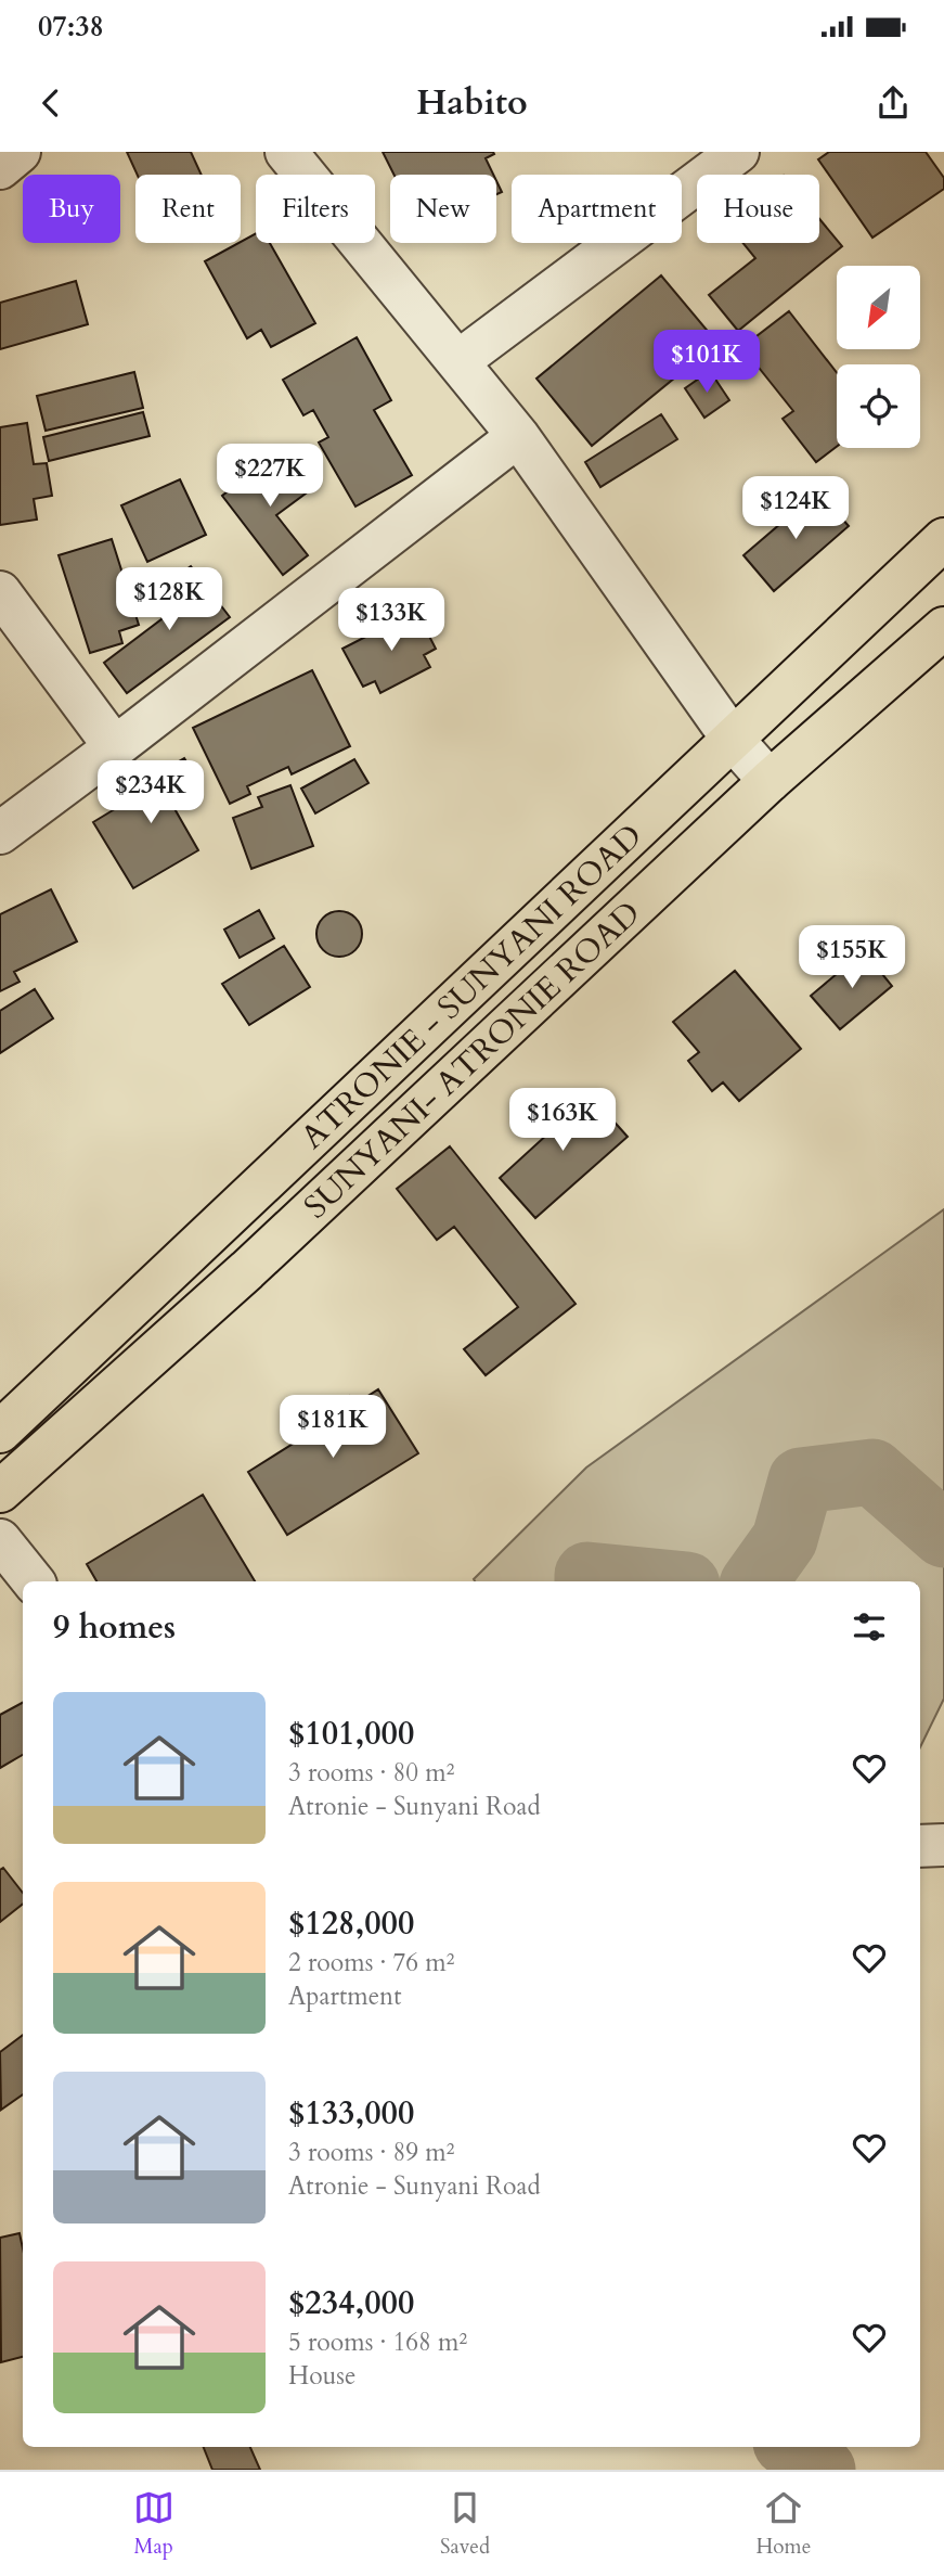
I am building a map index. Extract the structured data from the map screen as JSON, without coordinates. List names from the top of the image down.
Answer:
{
  "streets": {
    "highway": ["ATRONIE - SUNYANI ROAD", "SUNYANI- ATRONIE ROAD"]
  },
  "north": "bottom left",
  "page": {
    "status": "07:38",
    "header": "Habito",
    "chip": [
      "Buy",
      "Rent",
      "Filters",
      "New",
      "Apartment",
      "House"
    ],
    "price": [
      "$101K",
      "$227K",
      "$124K",
      "$128K",
      "$133K",
      "$234K",
      "$155K",
      "$163K",
      "$181K"
    ],
    "heading": "9 homes",
    "list": [
      {
        "name": "$101,000",
        "note": "3 rooms · 80 m² · Atronie - Sunyani Road"
      },
      {
        "name": "$128,000",
        "note": "2 rooms · 76 m² · Apartment"
      },
      {
        "name": "$133,000",
        "note": "3 rooms · 89 m² · Atronie - Sunyani Road"
      },
      {
        "name": "$234,000",
        "note": "5 rooms · 168 m² · House"
      }
    ],
    "tabs": ["Map", "Saved", "Home"]
  }
}
